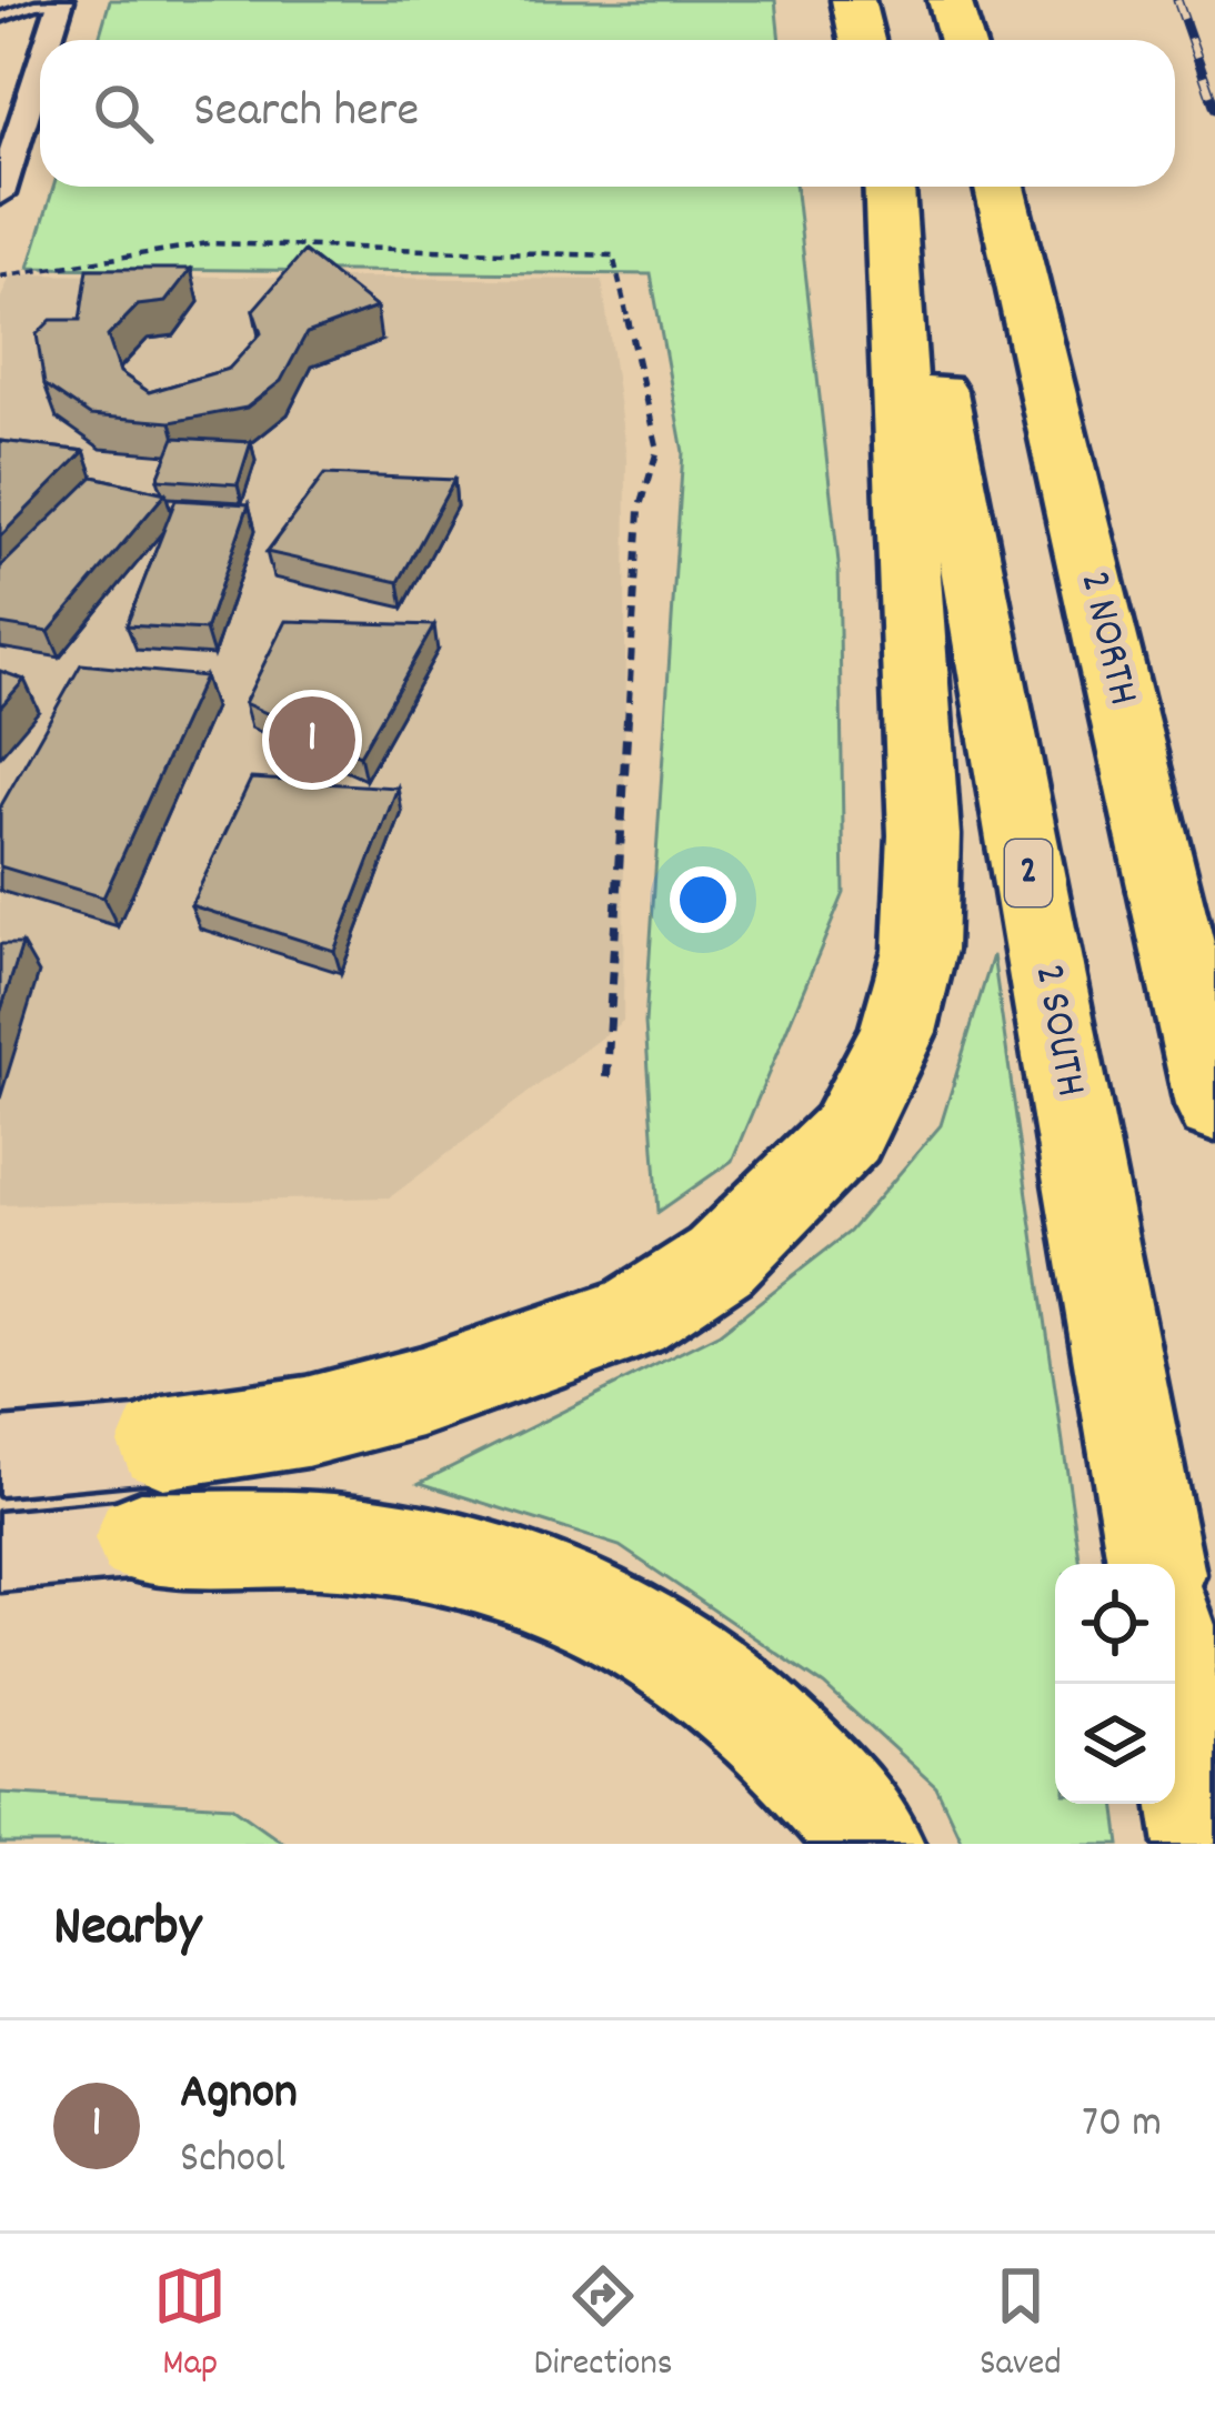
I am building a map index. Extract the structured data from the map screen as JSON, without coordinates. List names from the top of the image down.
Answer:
{
  "streets": {
    "highway": ["2 NORTH", "2", "2 SOUTH"]
  },
  "page": {
    "search": "Search here",
    "pins": "1",
    "heading": "Nearby",
    "list": [
      {
        "mark": "1",
        "name": "Agnon",
        "note": "School",
        "value": "70 m"
      }
    ],
    "nav": ["Map", "Directions", "Saved"]
  }
}
